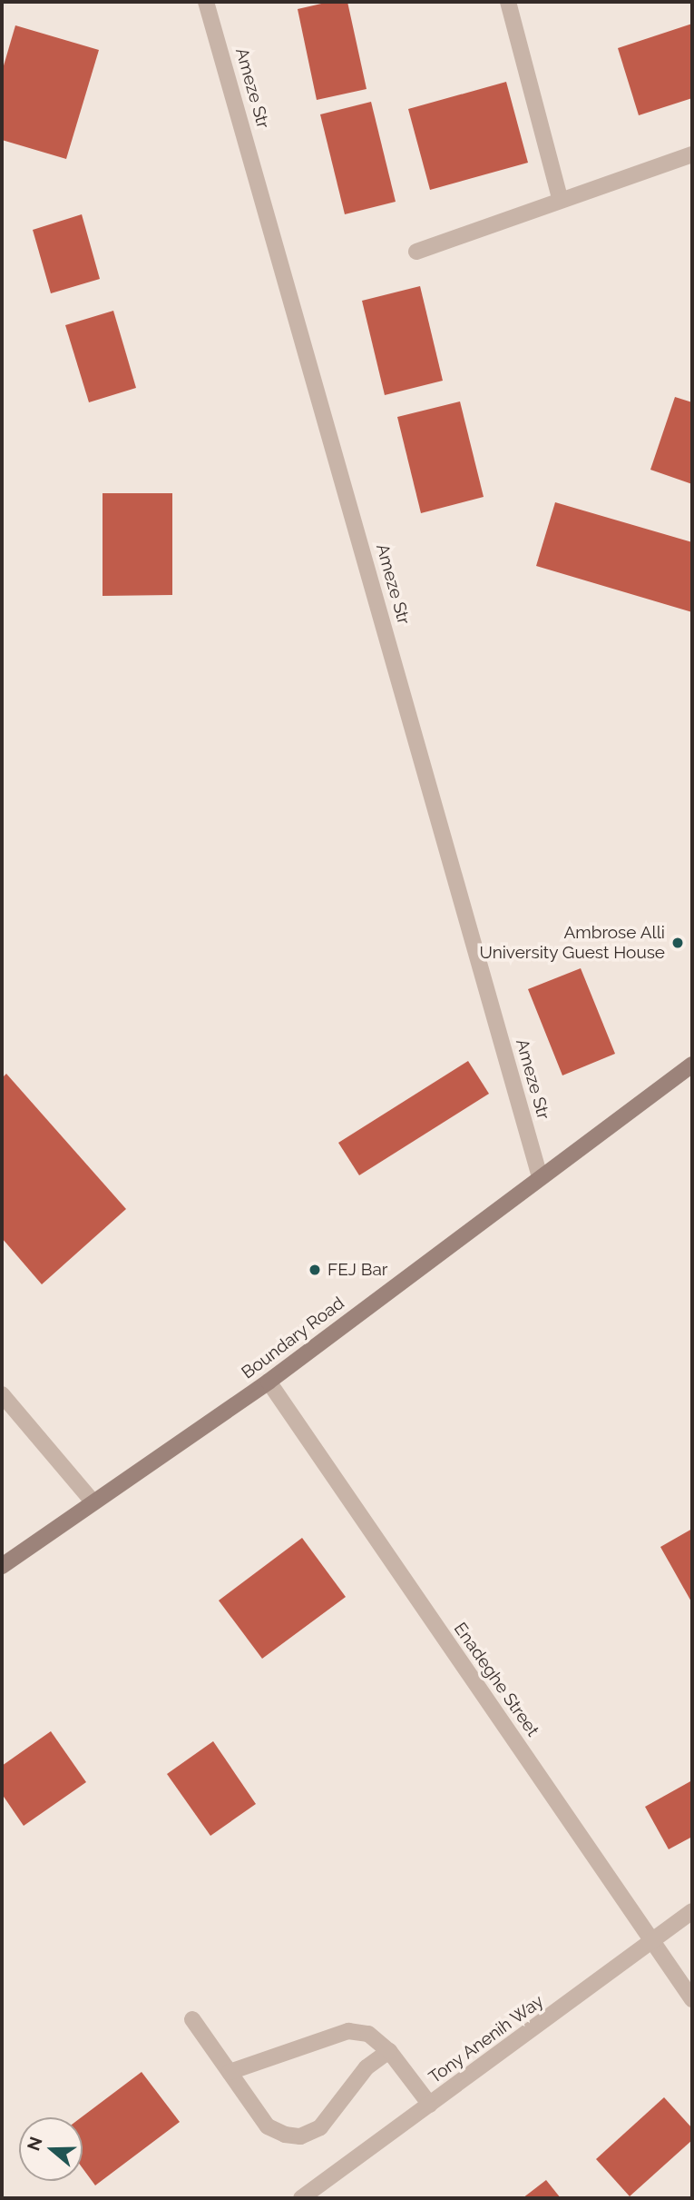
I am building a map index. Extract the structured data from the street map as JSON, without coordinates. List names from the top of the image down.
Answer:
{
  "streets": {
    "street": [
      "Ameze Str",
      "Boundary Road",
      "Enadeghe Street",
      "Tony Anenih Way"
    ]
  },
  "crossings": [
    ["Ameze Str", "Boundary Road"],
    ["Boundary Road", "Enadeghe Street"],
    ["Enadeghe Street", "Tony Anenih Way"]
  ],
  "places": ["Ambrose Alli University Guest House", "FEJ Bar"],
  "north": "left"
}
